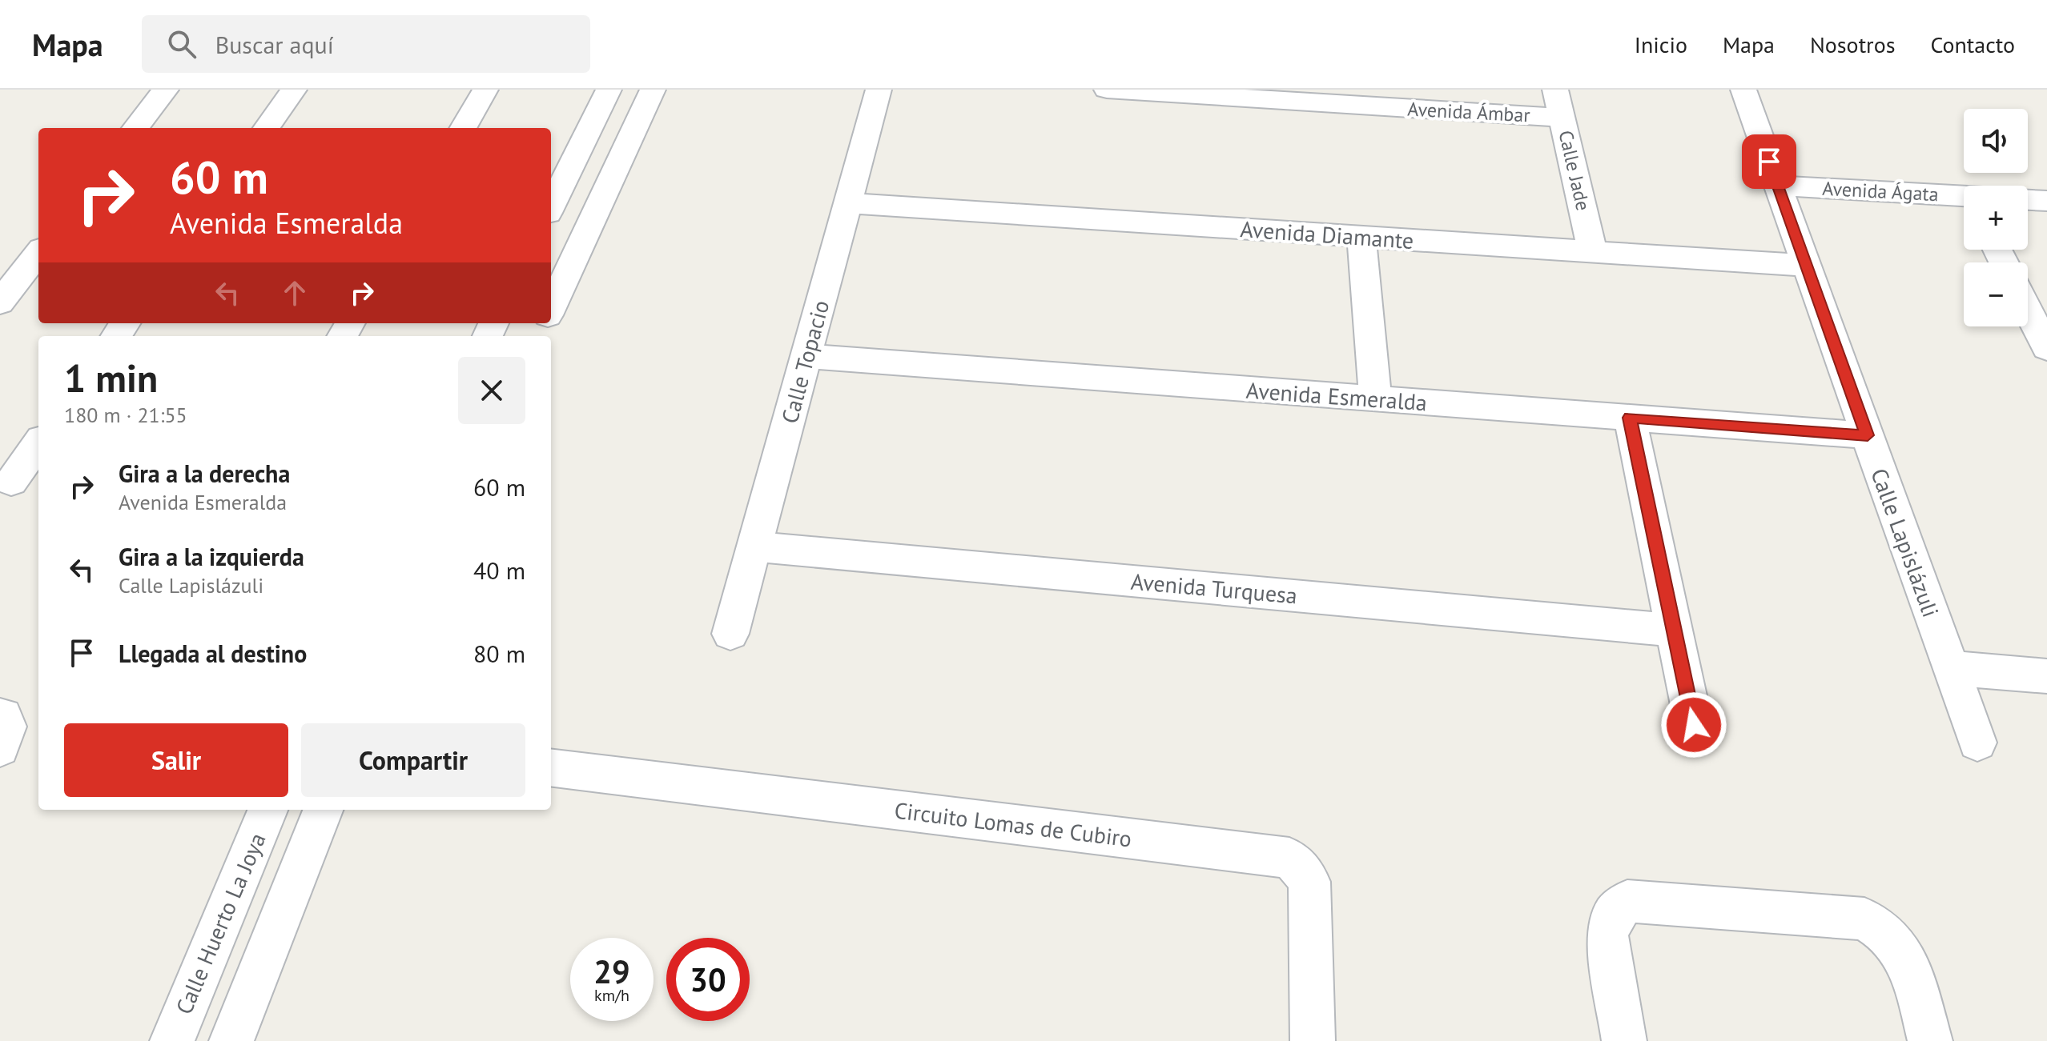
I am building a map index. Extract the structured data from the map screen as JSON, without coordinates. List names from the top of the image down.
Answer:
{
  "streets": {
    "street": [
      "Avenida Ámbar",
      "Calle Jade",
      "Avenida Ágata",
      "Avenida Diamante",
      "Calle Topacio",
      "Avenida Esmeralda",
      "Calle Lapislázuli",
      "Avenida Turquesa",
      "Circuito Lomas de Cubiro",
      "Calle Huerto La Joya"
    ]
  },
  "crossings": [
    ["Avenida Ámbar", "Calle Jade"],
    ["Calle Jade", "Avenida Diamante"],
    ["Avenida Ágata", "Calle Lapislázuli"],
    ["Avenida Diamante", "Calle Topacio"],
    ["Avenida Diamante", "Calle Lapislázuli"],
    ["Calle Topacio", "Avenida Esmeralda"],
    ["Calle Topacio", "Avenida Turquesa"],
    ["Avenida Esmeralda", "Calle Lapislázuli"]
  ],
  "page": {
    "header": "Mapa",
    "search": "Buscar aquí",
    "nav": [
      "Inicio",
      "Mapa",
      "Nosotros",
      "Contacto"
    ],
    "map_buttons": ["+", "−"],
    "turn": ["60 m", "Avenida Esmeralda"],
    "heading": ["1 min", "180 m · 21:55"],
    "list": [
      {
        "name": "Gira a la derecha",
        "note": "Avenida Esmeralda",
        "value": "60 m"
      },
      {
        "name": "Gira a la izquierda",
        "note": "Calle Lapislázuli",
        "value": "40 m"
      },
      {
        "name": "Llegada al destino",
        "value": "80 m"
      }
    ],
    "buttons": ["Salir", "Compartir"],
    "speed": "29 km/h",
    "limit": "30"
  }
}
